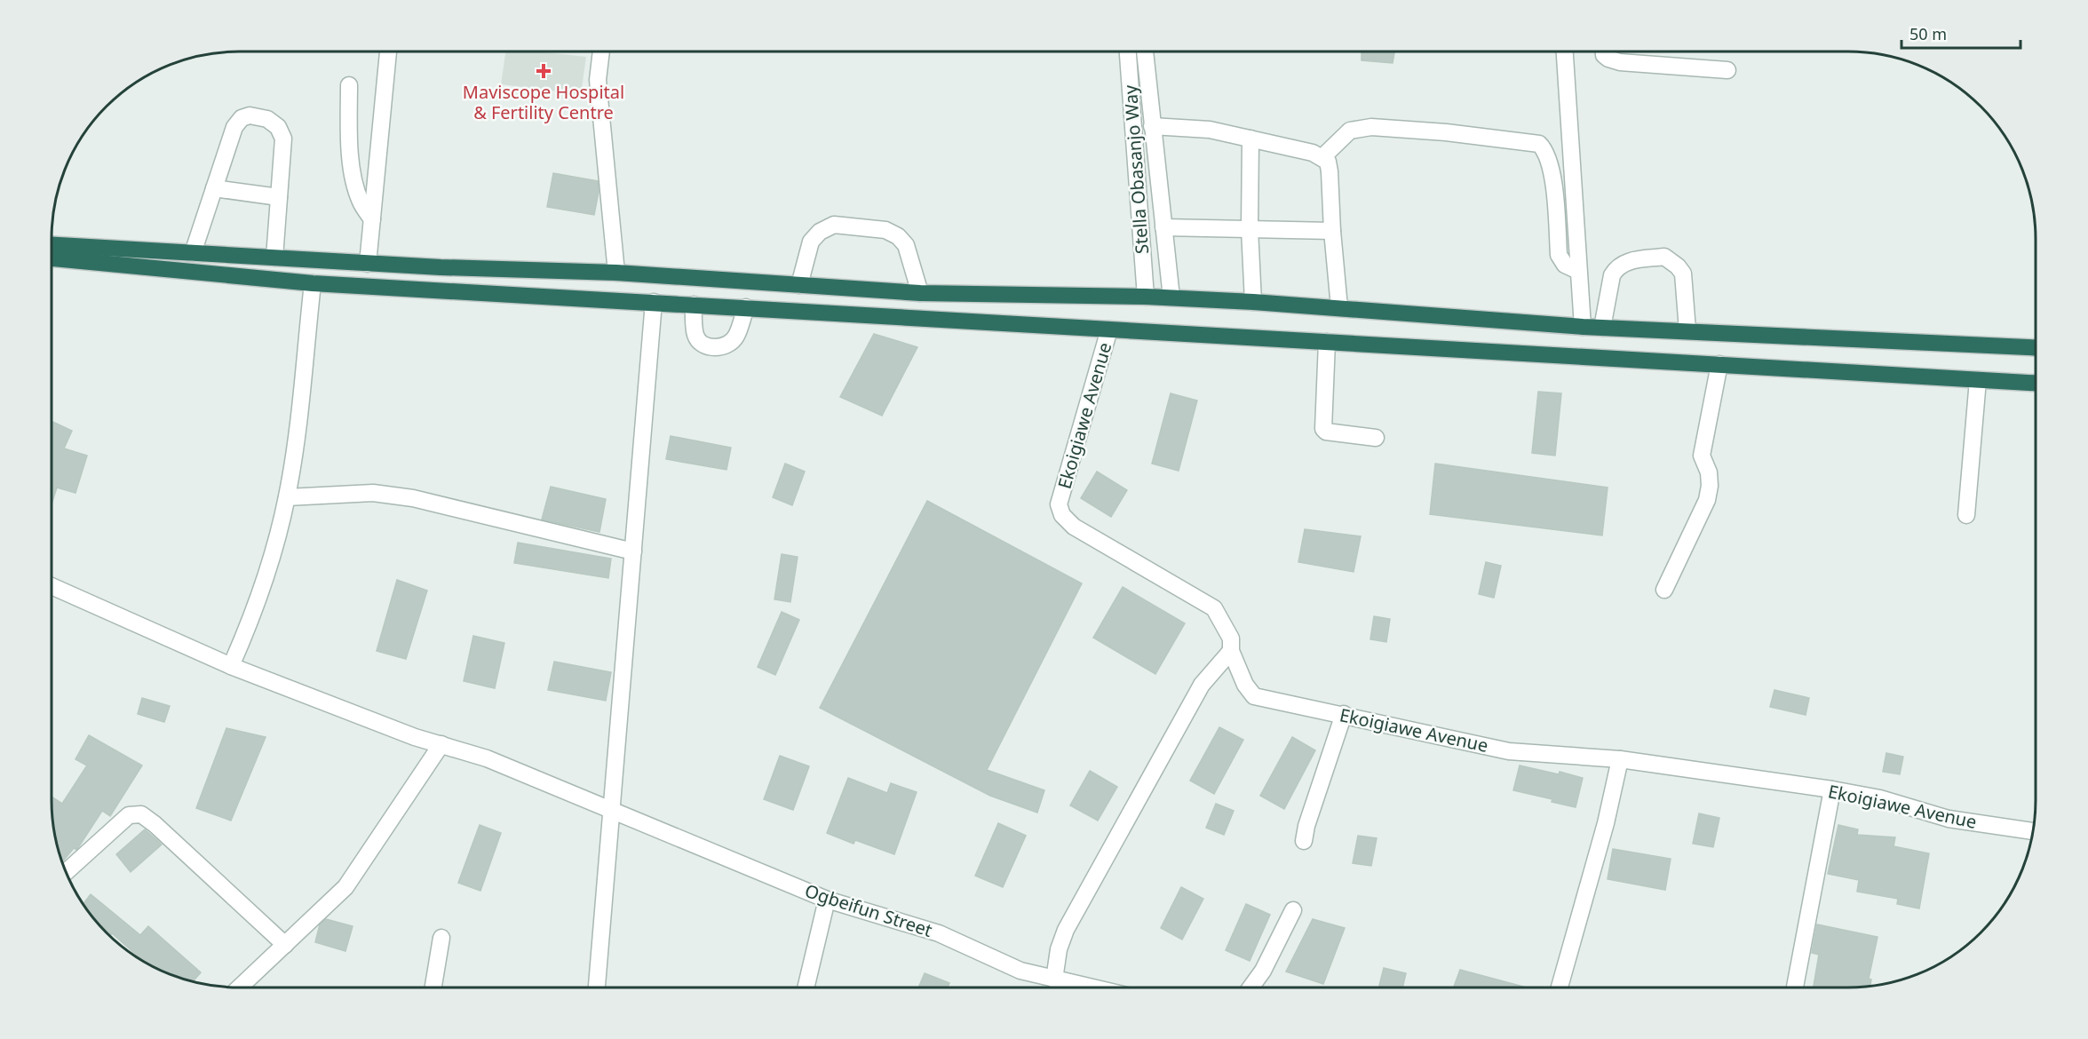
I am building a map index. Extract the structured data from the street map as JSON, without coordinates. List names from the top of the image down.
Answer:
{
  "streets": {
    "street": ["Stella Obasanjo Way", "Ekoigiawe Avenue", "Ogbeifun Street"]
  },
  "places": {
    "health": ["Maviscope Hospital & Fertility Centre"]
  },
  "scale_bar": "50 m"
}
